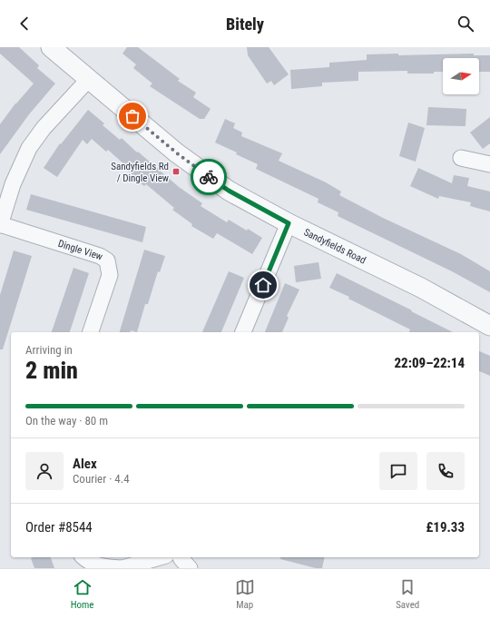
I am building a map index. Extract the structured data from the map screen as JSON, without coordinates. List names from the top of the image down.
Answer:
{
  "streets": {
    "street": ["Sandyfields Road", "Dingle View"]
  },
  "crossings": [
    ["Sandyfields Road", "Dingle View"]
  ],
  "places": {
    "transit": ["Sandyfields Rd / Dingle View"]
  },
  "north": "right",
  "page": {
    "header": "Bitely",
    "heading": ["2 min", "Arriving in", "22:09–22:14"],
    "panel": [
      "Alex",
      "Courier · 4.4",
      "Order #8544",
      "£19.33"
    ],
    "bar": "On the way · 80 m",
    "tabs": ["Home", "Map", "Saved"]
  }
}
